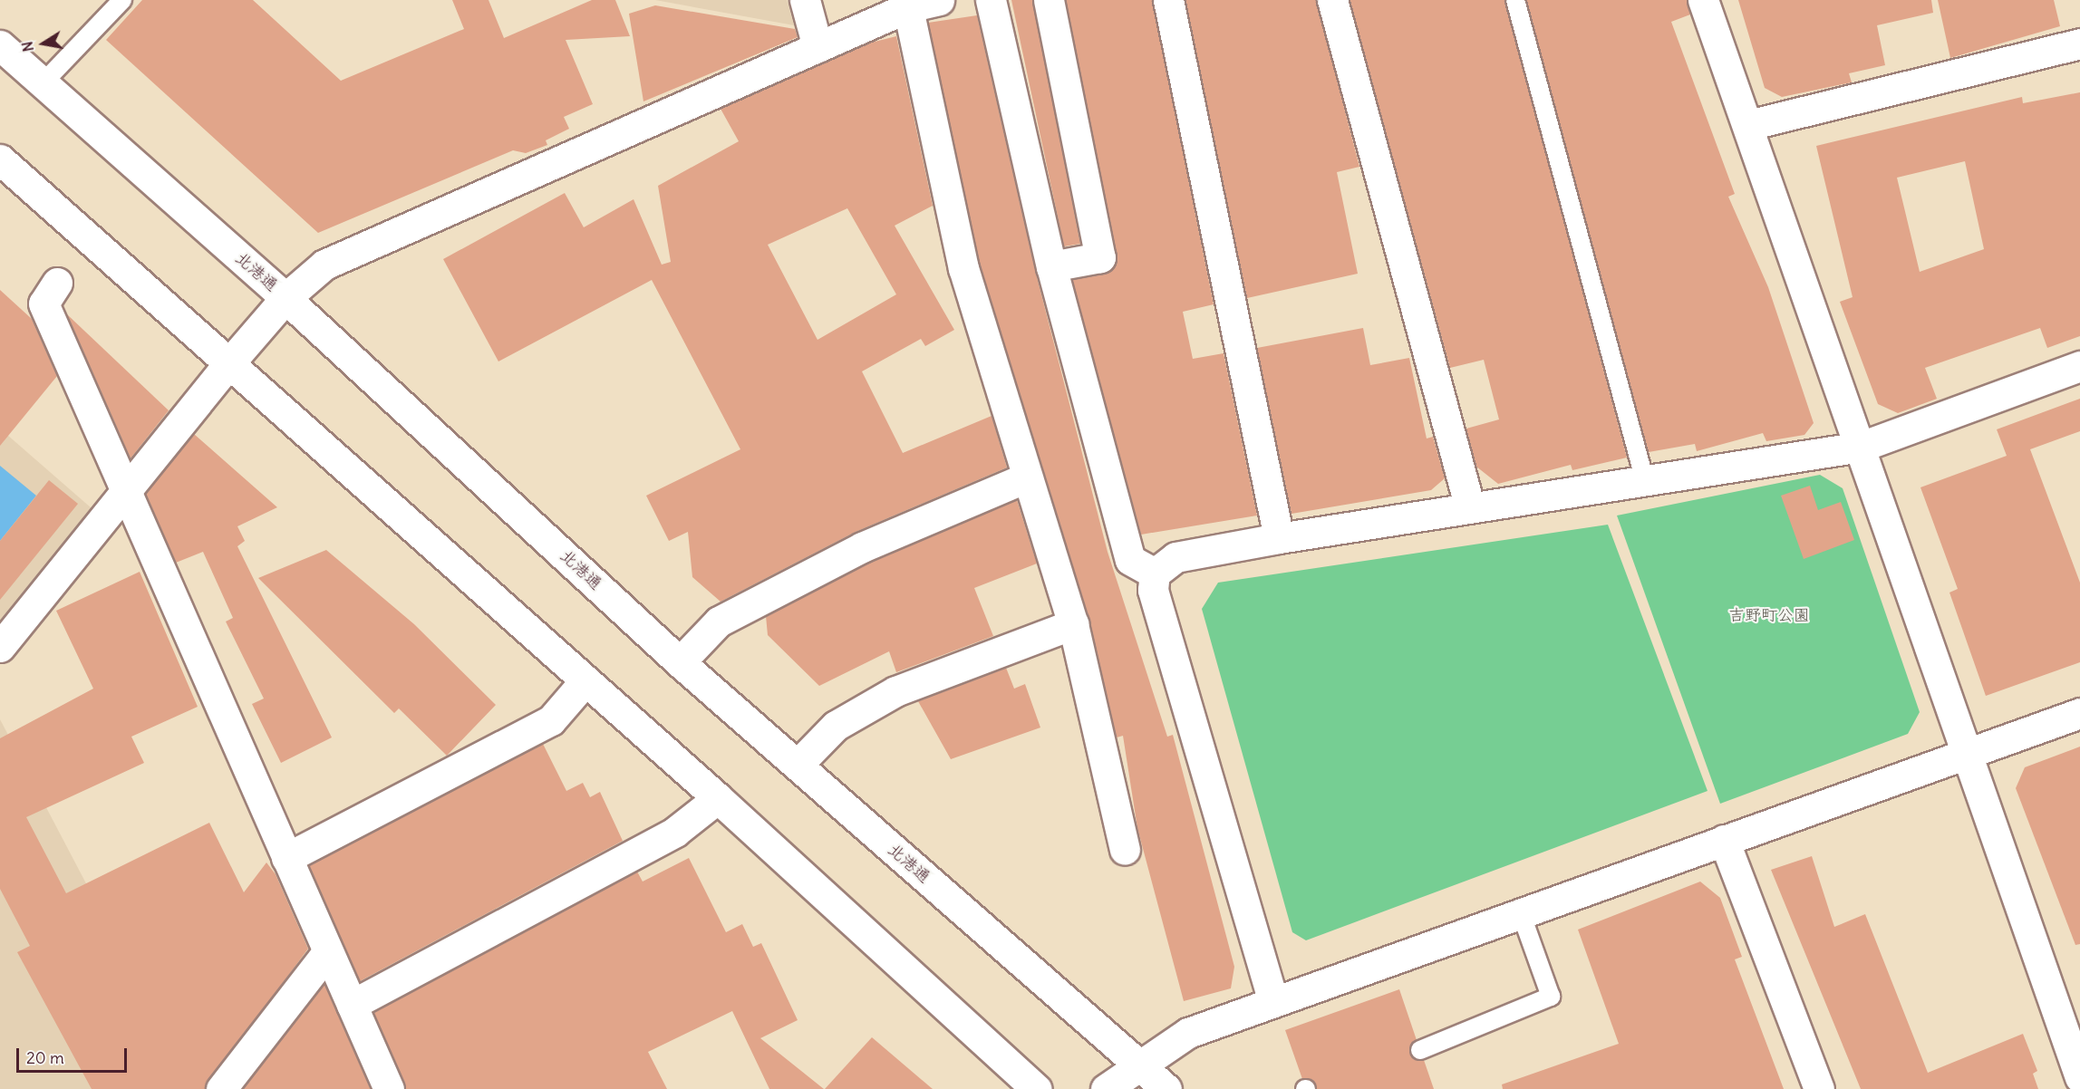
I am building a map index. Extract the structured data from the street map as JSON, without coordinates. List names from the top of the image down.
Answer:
{
  "streets": {
    "street": ["北港通"]
  },
  "parks": ["吉野町公園"],
  "scale_bar": "20 m",
  "north": "left"
}
